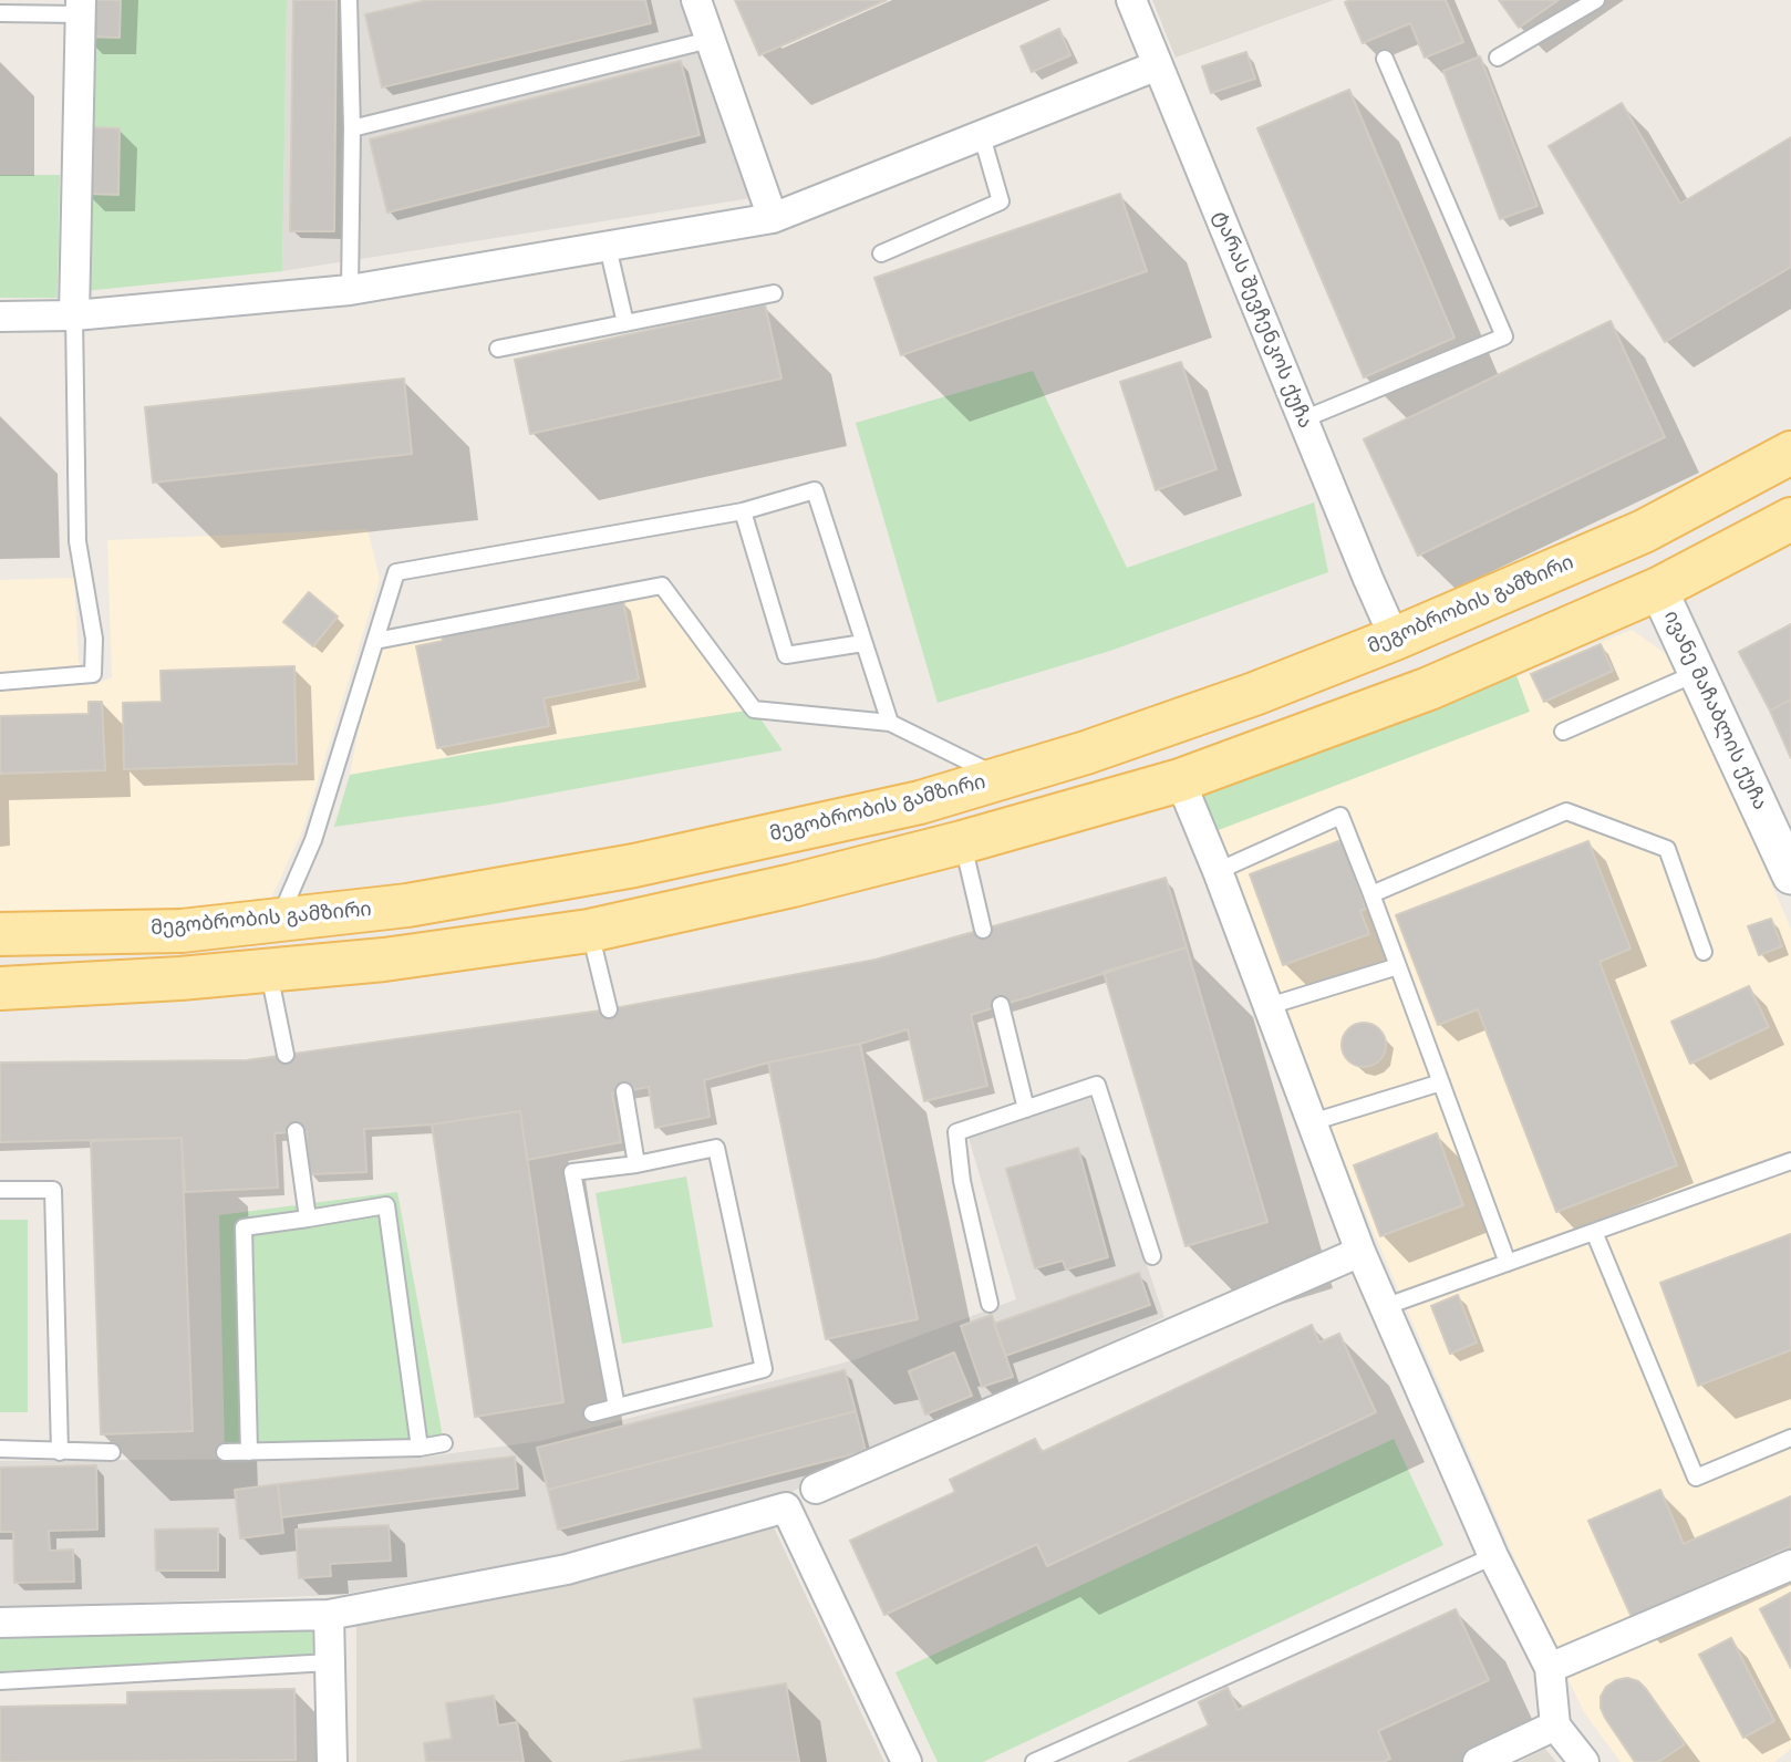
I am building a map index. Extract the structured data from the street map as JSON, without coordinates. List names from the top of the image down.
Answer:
{
  "streets": {
    "main road": ["მეგობრობის გამზირი"],
    "street": ["ტარას შევჩენკოს ქუჩა", "ივანე მაჩაბლის ქუჩა"]
  },
  "crossings": [
    ["ტარას შევჩენკოს ქუჩა", "მეგობრობის გამზირი"]
  ]
}
